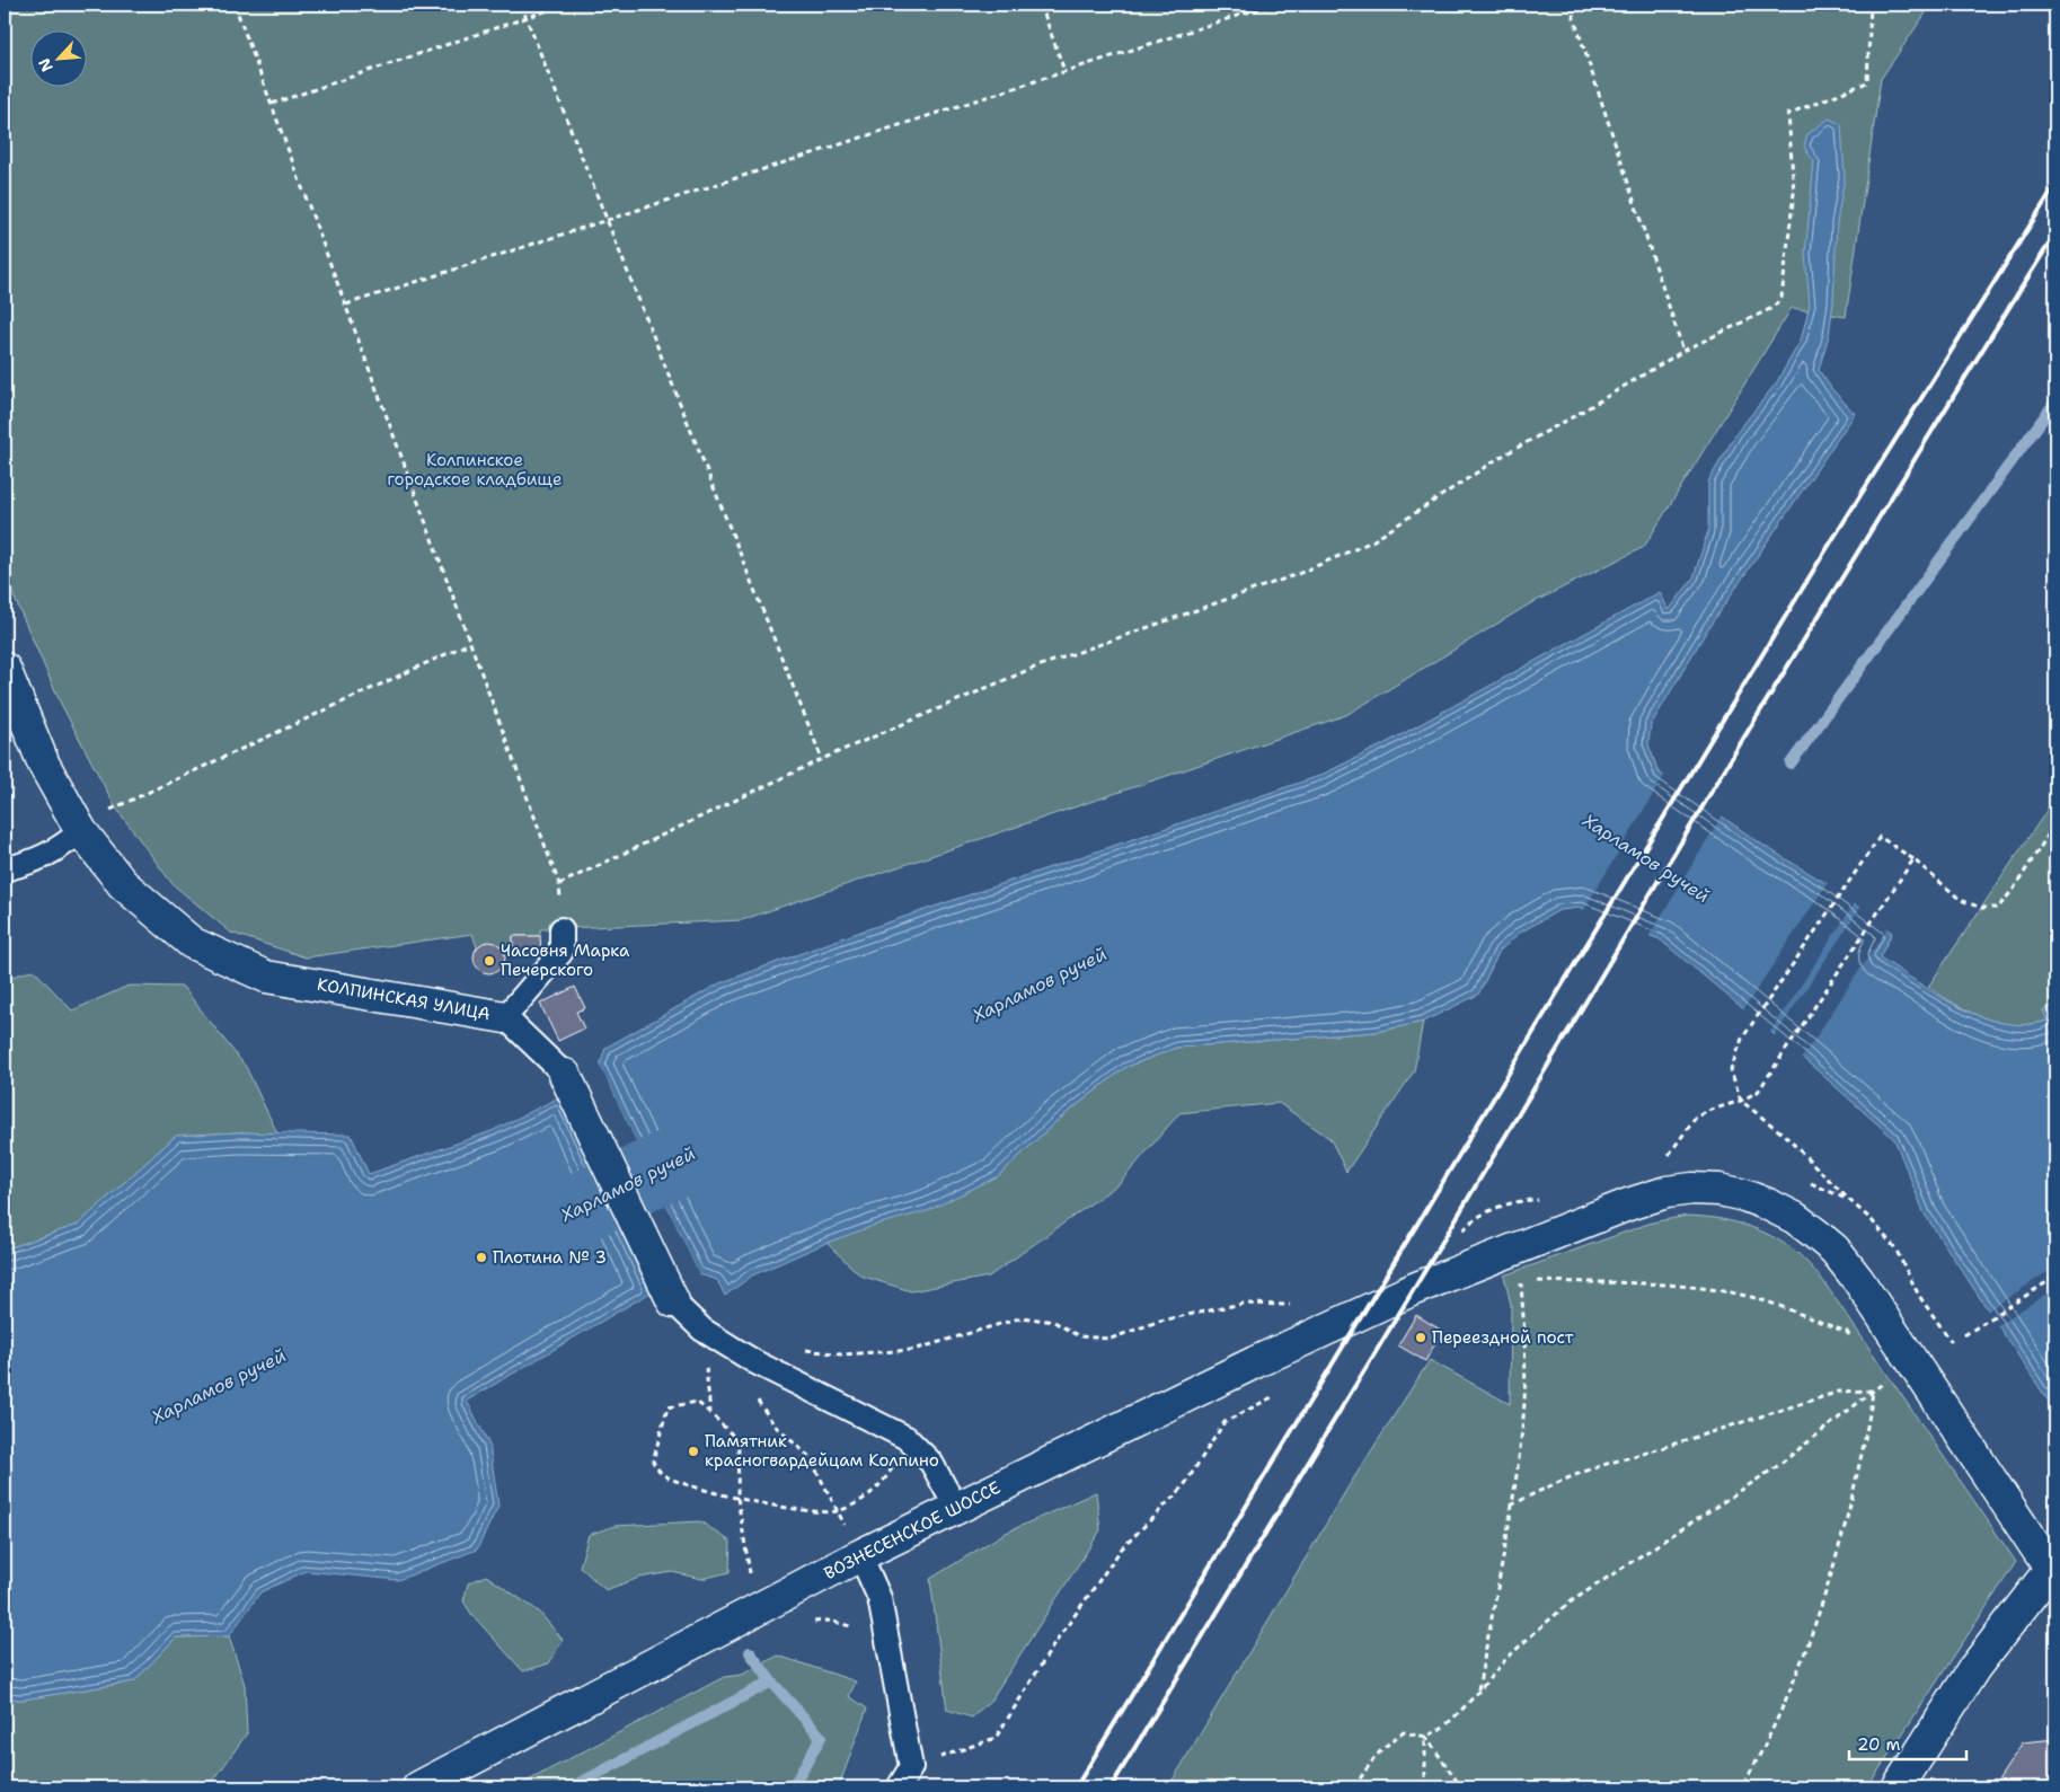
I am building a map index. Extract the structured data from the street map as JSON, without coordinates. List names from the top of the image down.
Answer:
{
  "streets": {
    "street": ["КОЛПИНСКАЯ УЛИЦА", "ВОЗНЕСЕНСКОЕ ШОССЕ"]
  },
  "crossings": [
    ["КОЛПИНСКАЯ УЛИЦА", "ВОЗНЕСЕНСКОЕ ШОССЕ"]
  ],
  "water": ["Харламов ручей"],
  "parks": ["Колпинское городское кладбище"],
  "places": [
    "Часовня Марка Печерского",
    "Плотина № 3",
    "Переездной пост",
    "Памятник красногвардейцам Колпино"
  ],
  "scale_bar": "20 m",
  "north": "bottom left"
}
